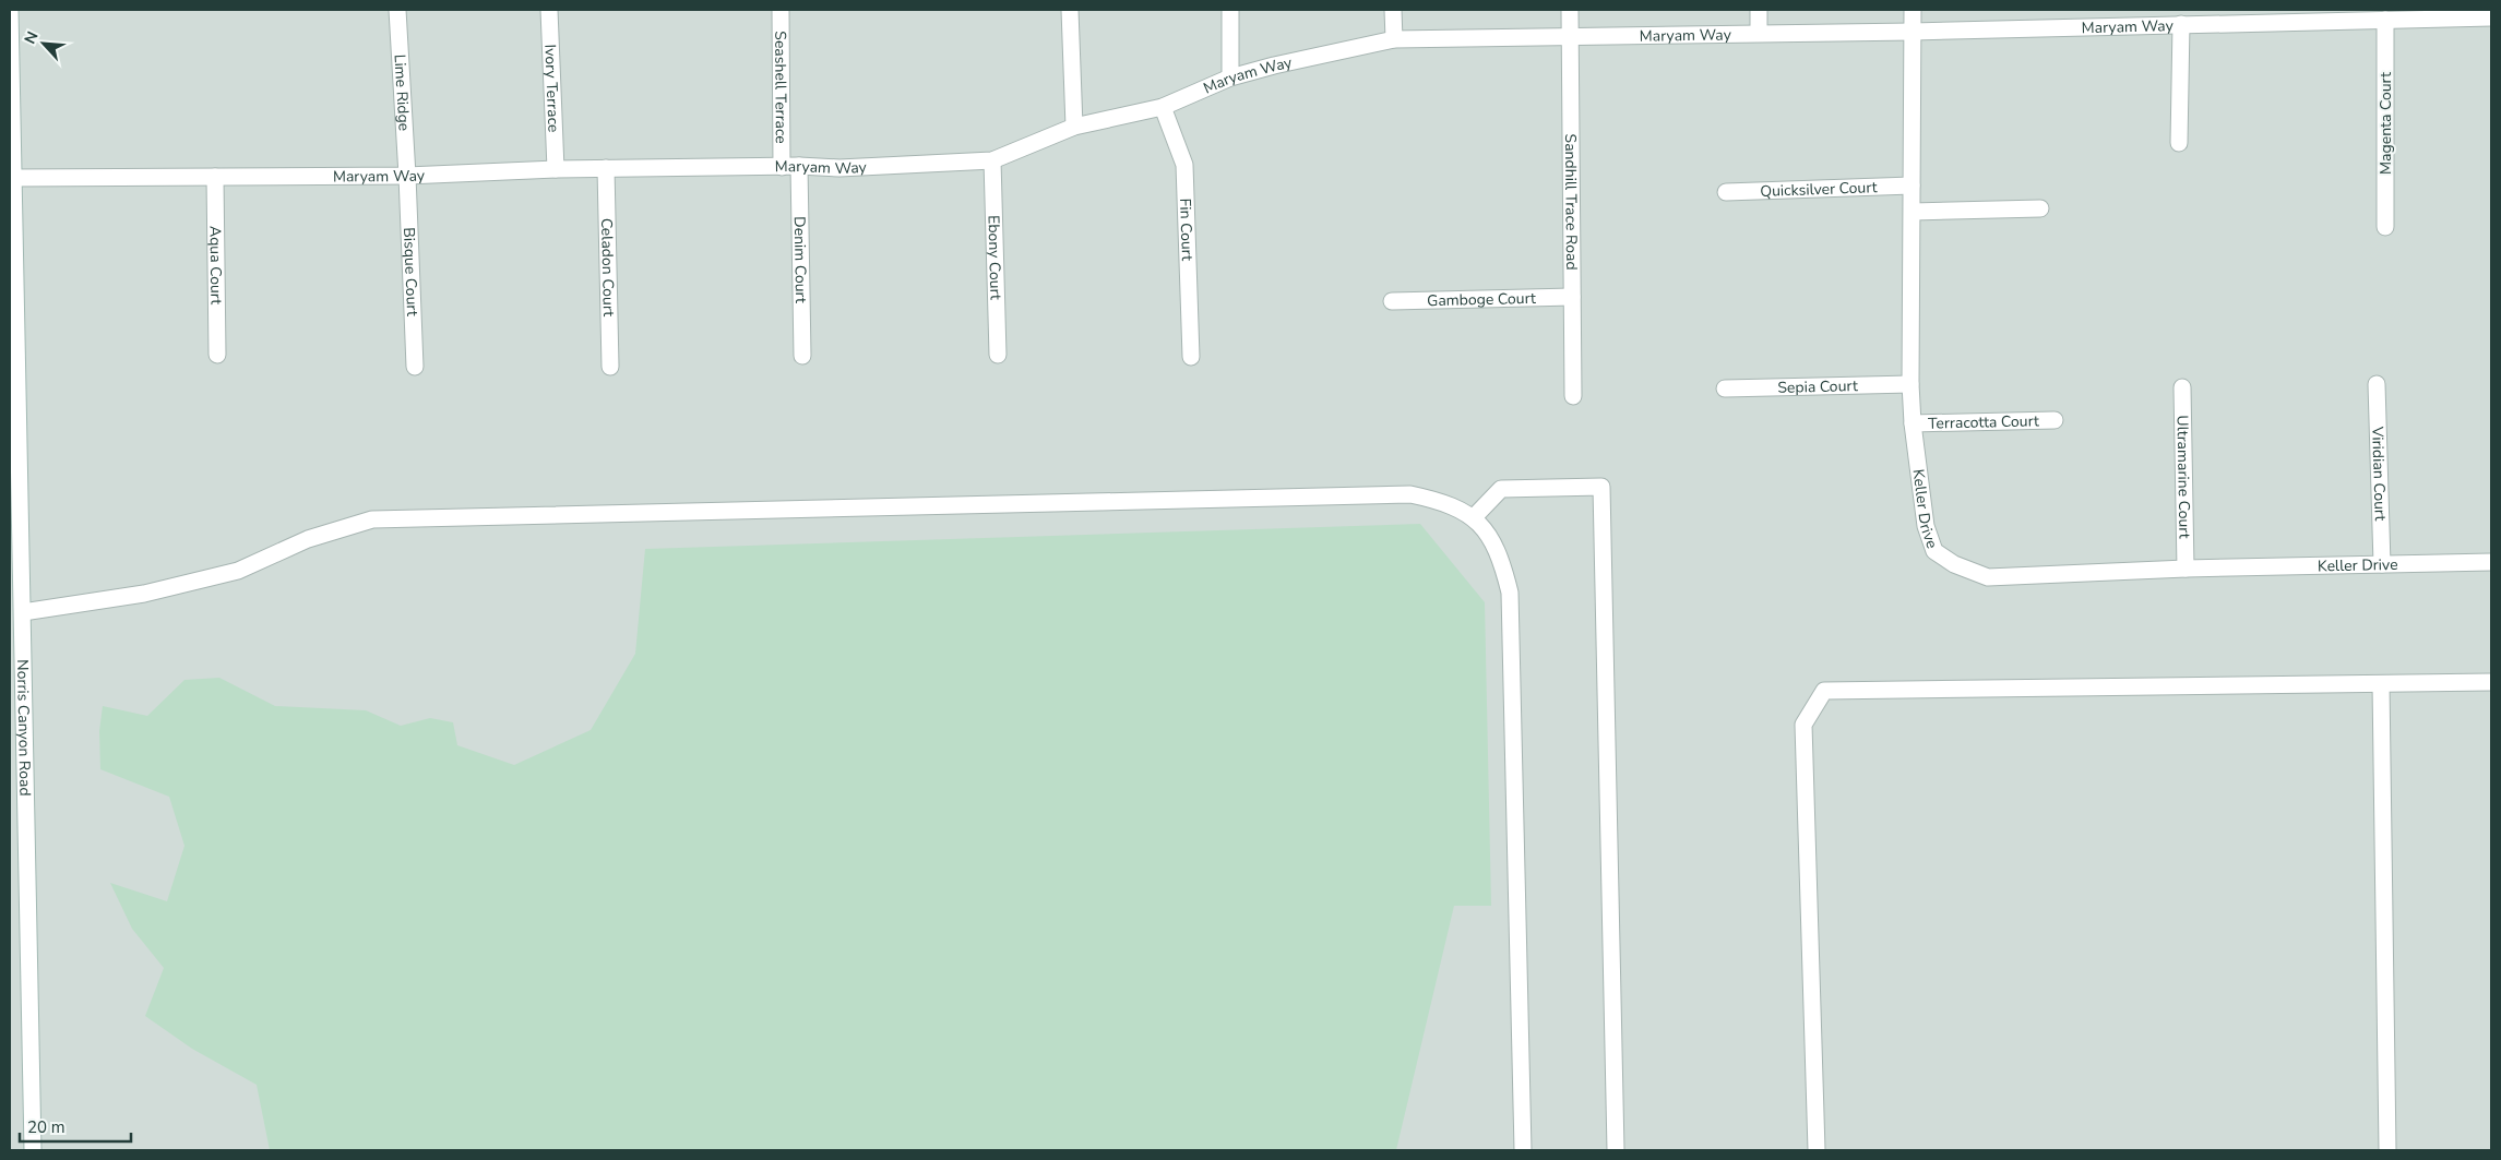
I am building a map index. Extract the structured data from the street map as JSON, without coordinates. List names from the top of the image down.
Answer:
{
  "streets": {
    "street": [
      "Maryam Way",
      "Seashell Terrace",
      "Ivory Terrace",
      "Lime Ridge",
      "Magenta Court",
      "Quicksilver Court",
      "Sandhill Trace Road",
      "Fin Court",
      "Ebony Court",
      "Denim Court",
      "Aqua Court",
      "Celadon Court",
      "Bisque Court",
      "Gamboge Court",
      "Sepia Court",
      "Terracotta Court",
      "Viridian Court",
      "Ultramarine Court",
      "Keller Drive",
      "Norris Canyon Road"
    ]
  },
  "crossings": [
    ["Maryam Way", "Seashell Terrace"],
    ["Maryam Way", "Ivory Terrace"],
    ["Maryam Way", "Lime Ridge"],
    ["Maryam Way", "Magenta Court"],
    ["Maryam Way", "Sandhill Trace Road"],
    ["Maryam Way", "Fin Court"],
    ["Maryam Way", "Ebony Court"],
    ["Maryam Way", "Denim Court"],
    ["Maryam Way", "Aqua Court"],
    ["Maryam Way", "Celadon Court"],
    ["Maryam Way", "Bisque Court"],
    ["Maryam Way", "Keller Drive"],
    ["Maryam Way", "Norris Canyon Road"],
    ["Lime Ridge", "Bisque Court"],
    ["Quicksilver Court", "Keller Drive"],
    ["Sandhill Trace Road", "Gamboge Court"],
    ["Sepia Court", "Keller Drive"],
    ["Terracotta Court", "Keller Drive"],
    ["Viridian Court", "Keller Drive"],
    ["Ultramarine Court", "Keller Drive"]
  ],
  "scale_bar": "20 m",
  "north": "top left"
}
